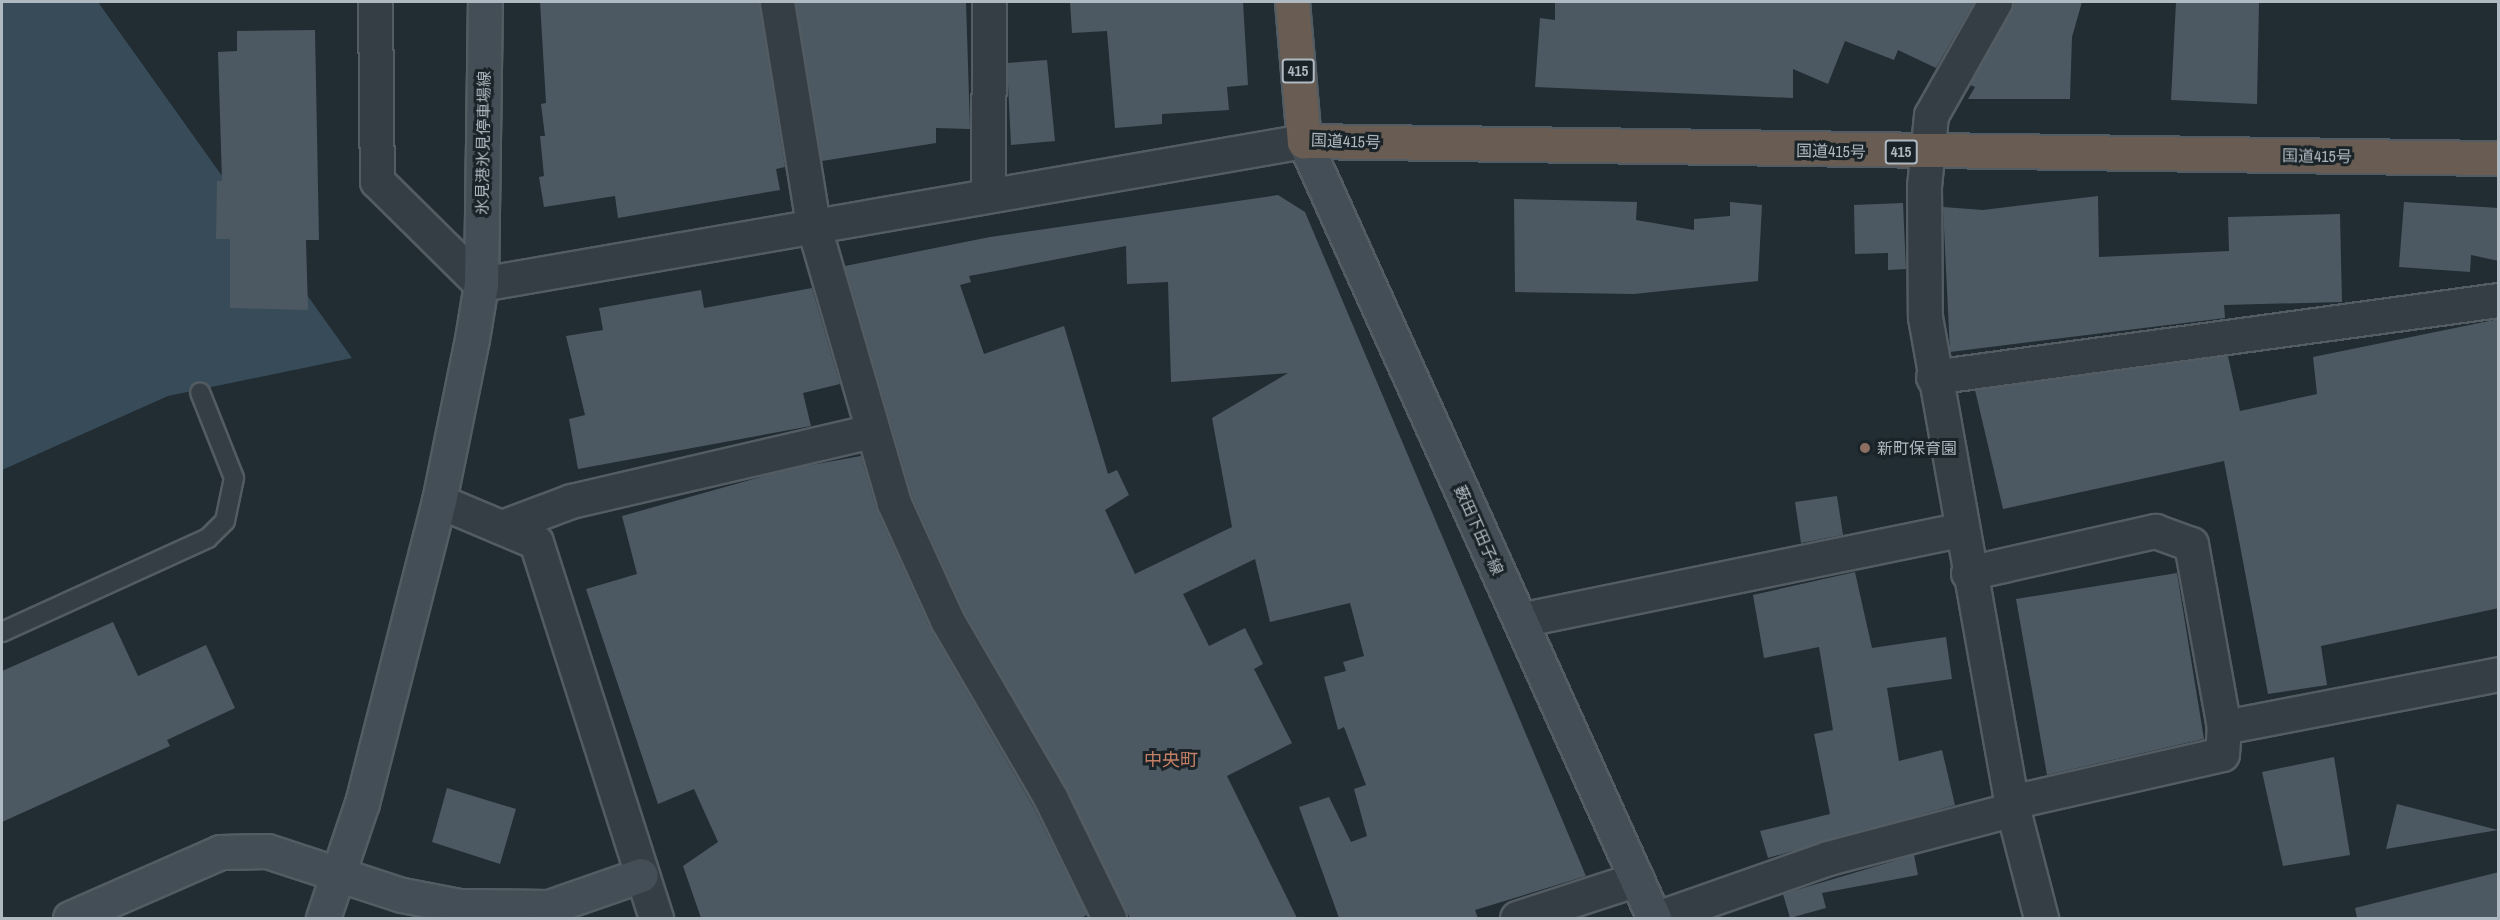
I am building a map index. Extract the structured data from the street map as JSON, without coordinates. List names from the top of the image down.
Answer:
{
  "streets": {
    "highway": ["415", "国道415号"],
    "street": ["氷見港氷見停車場線", "薮田下田子線"]
  },
  "crossings": [
    ["国道415号", "薮田下田子線"]
  ],
  "districts": ["中央町"],
  "places": ["新町保育園"]
}
